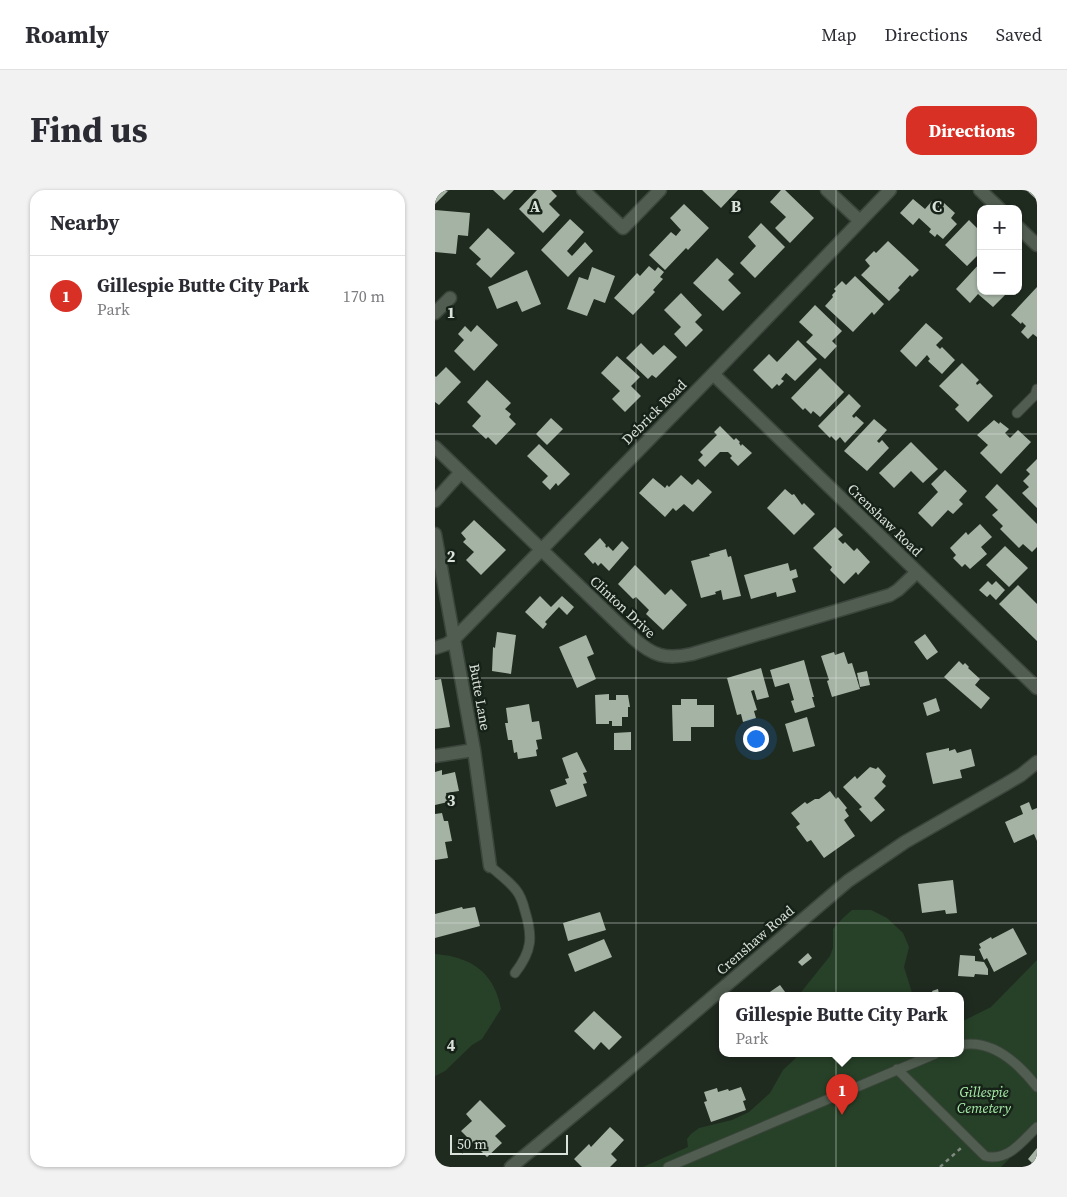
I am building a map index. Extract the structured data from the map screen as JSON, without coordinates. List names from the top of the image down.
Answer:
{
  "streets": {
    "street": [
      "Debrick Road",
      "Crenshaw Road",
      "Clinton Drive",
      "Butte Lane"
    ]
  },
  "crossings": [
    ["Debrick Road", "Crenshaw Road"],
    ["Debrick Road", "Clinton Drive"],
    ["Debrick Road", "Butte Lane"],
    ["Crenshaw Road", "Clinton Drive"]
  ],
  "parks": ["Gillespie Cemetery"],
  "scale_bar": "50 m",
  "page": {
    "header": "Roamly",
    "nav": ["Map", "Directions", "Saved"],
    "title": "Find us",
    "buttons": "Directions",
    "heading": "Nearby",
    "map_buttons": ["+", "−"],
    "list": [
      {
        "mark": "1",
        "name": "Gillespie Butte City Park",
        "note": "Park",
        "value": "170 m"
      }
    ],
    "popup": ["Gillespie Butte City Park", "Park"],
    "pins": "1",
    "scale": "50 m"
  },
  "grid": {
    "columns": ["A", "B", "C"],
    "rows": [
      "1",
      "2",
      "3",
      "4"
    ]
  }
}
